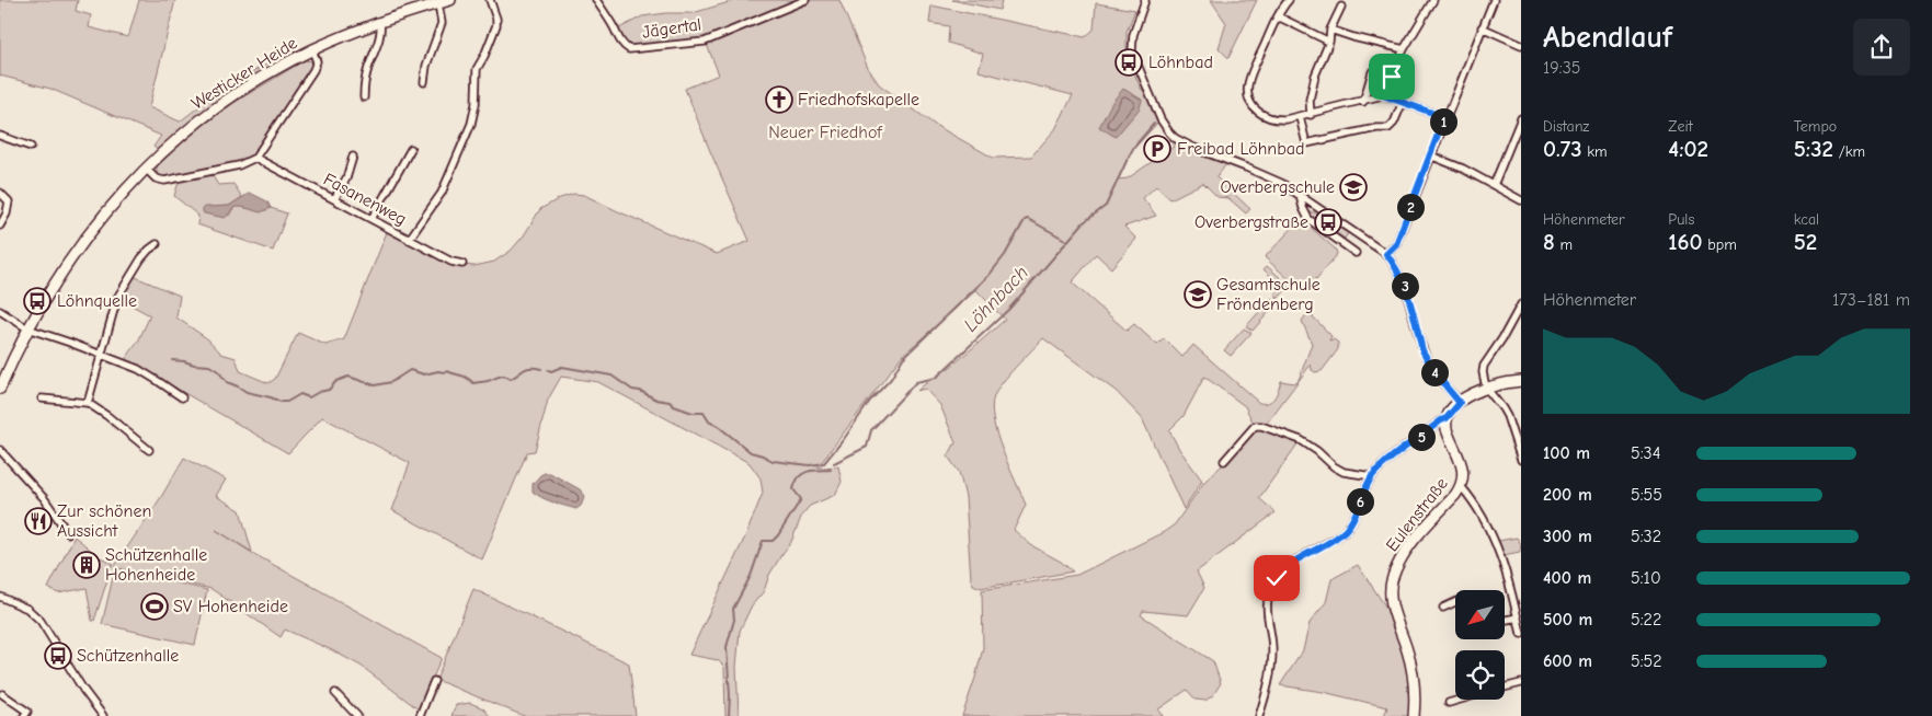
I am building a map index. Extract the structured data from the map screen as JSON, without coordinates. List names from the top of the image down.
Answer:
{
  "streets": {
    "street": [
      "Jägertal",
      "Westicker Heide",
      "Fasanenweg",
      "Eulenstraße"
    ]
  },
  "crossings": [
    ["Westicker Heide", "Fasanenweg"]
  ],
  "water": ["Löhnbach"],
  "parks": ["Neuer Friedhof"],
  "places": {
    "bus stop": [
      "Löhnbad",
      "Overbergstraße",
      "Löhnquelle",
      "Schützenhalle"
    ],
    "church": ["Friedhofskapelle"],
    "parking": ["Freibad Löhnbad"],
    "school or university": ["Overbergschule", "Gesamtschule Fröndenberg"],
    "restaurant": ["Zur schönen Aussicht"],
    "building": ["Schützenhalle Hohenheide"],
    "sports": ["SV Hohenheide"]
  },
  "north": "bottom left",
  "page": {
    "heading": ["Abendlauf", "19:35"],
    "stats": [
      ["Distanz", "0.73 km"],
      ["Zeit", "4:02"],
      ["Tempo", "5:32 /km"],
      ["Höhenmeter", "8 m"],
      ["Puls", "160 bpm"],
      ["kcal", "52"]
    ],
    "pins": [
      "1",
      "2",
      "3",
      "4",
      "5",
      "6"
    ],
    "chart": ["Höhenmeter", "173–181 m"],
    "list": [
      {
        "name": "100 m",
        "note": "5:34"
      },
      {
        "name": "200 m",
        "note": "5:55"
      },
      {
        "name": "300 m",
        "note": "5:32"
      },
      {
        "name": "400 m",
        "note": "5:10"
      },
      {
        "name": "500 m",
        "note": "5:22"
      },
      {
        "name": "600 m",
        "note": "5:52"
      }
    ]
  }
}
